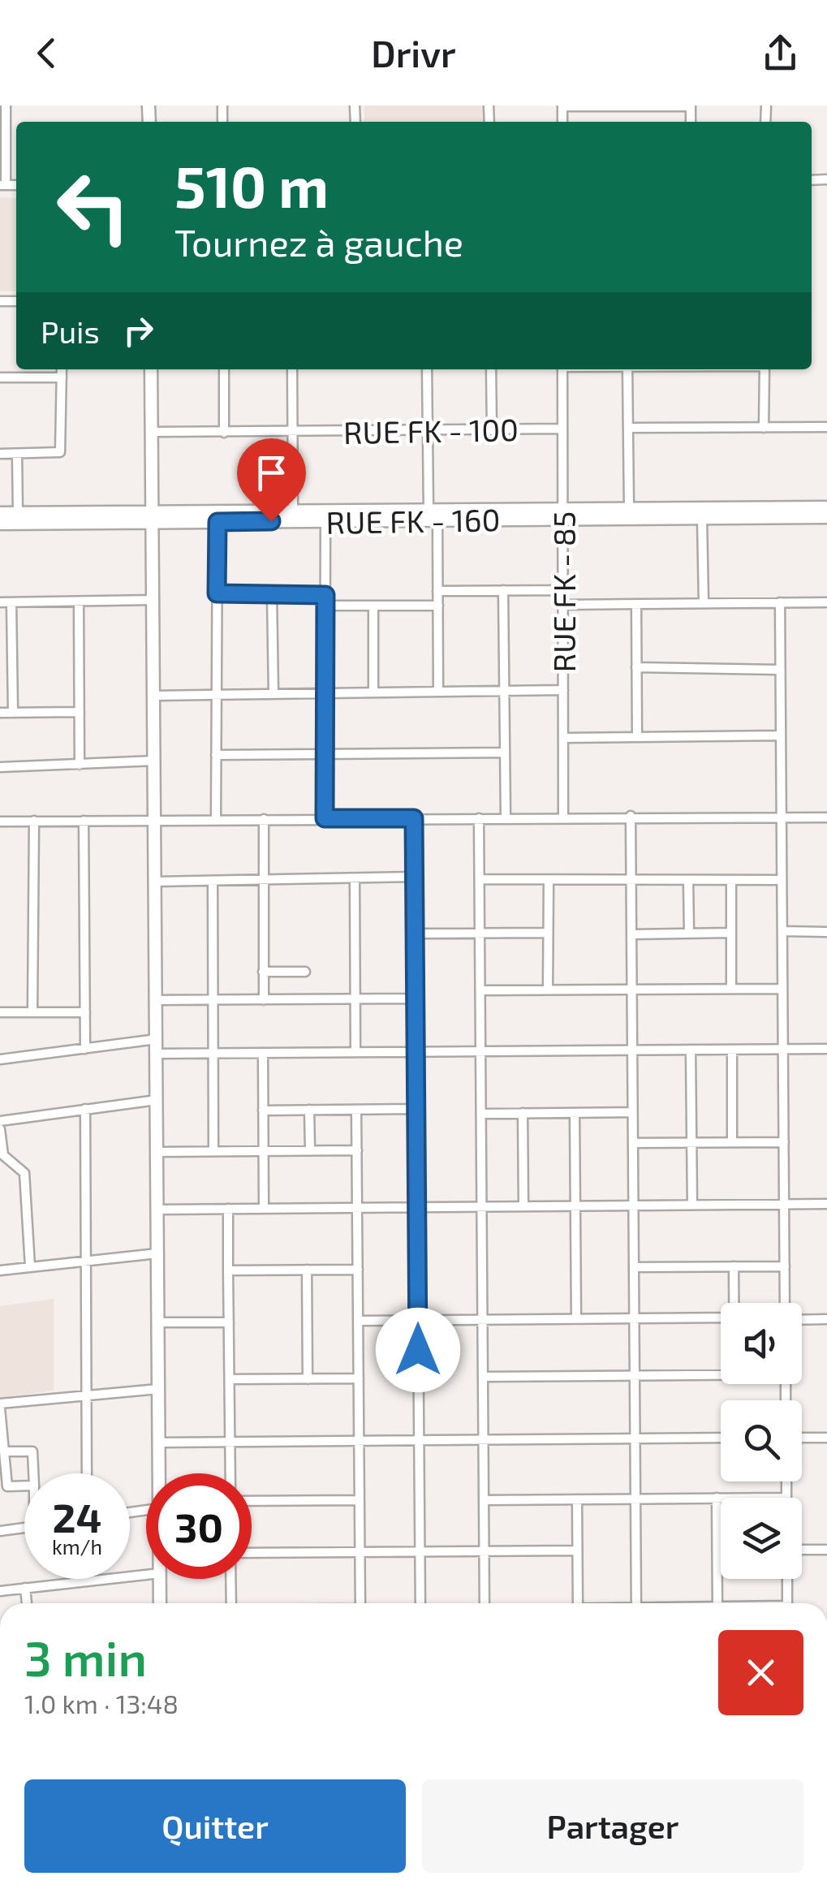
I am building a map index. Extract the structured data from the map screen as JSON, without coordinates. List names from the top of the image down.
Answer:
{
  "streets": {
    "main road": ["RUE FK - 160"],
    "street": ["RUE FK - 100", "RUE FK - 85"]
  },
  "crossings": [
    ["RUE FK - 100", "RUE FK - 85"],
    ["RUE FK - 160", "RUE FK - 85"]
  ],
  "page": {
    "header": "Drivr",
    "turn": ["510 m", "Tournez à gauche"],
    "then": "Puis",
    "speed": "24 km/h",
    "limit": "30",
    "heading": ["3 min", "1.0 km · 13:48"],
    "buttons": ["Quitter", "Partager"]
  }
}
